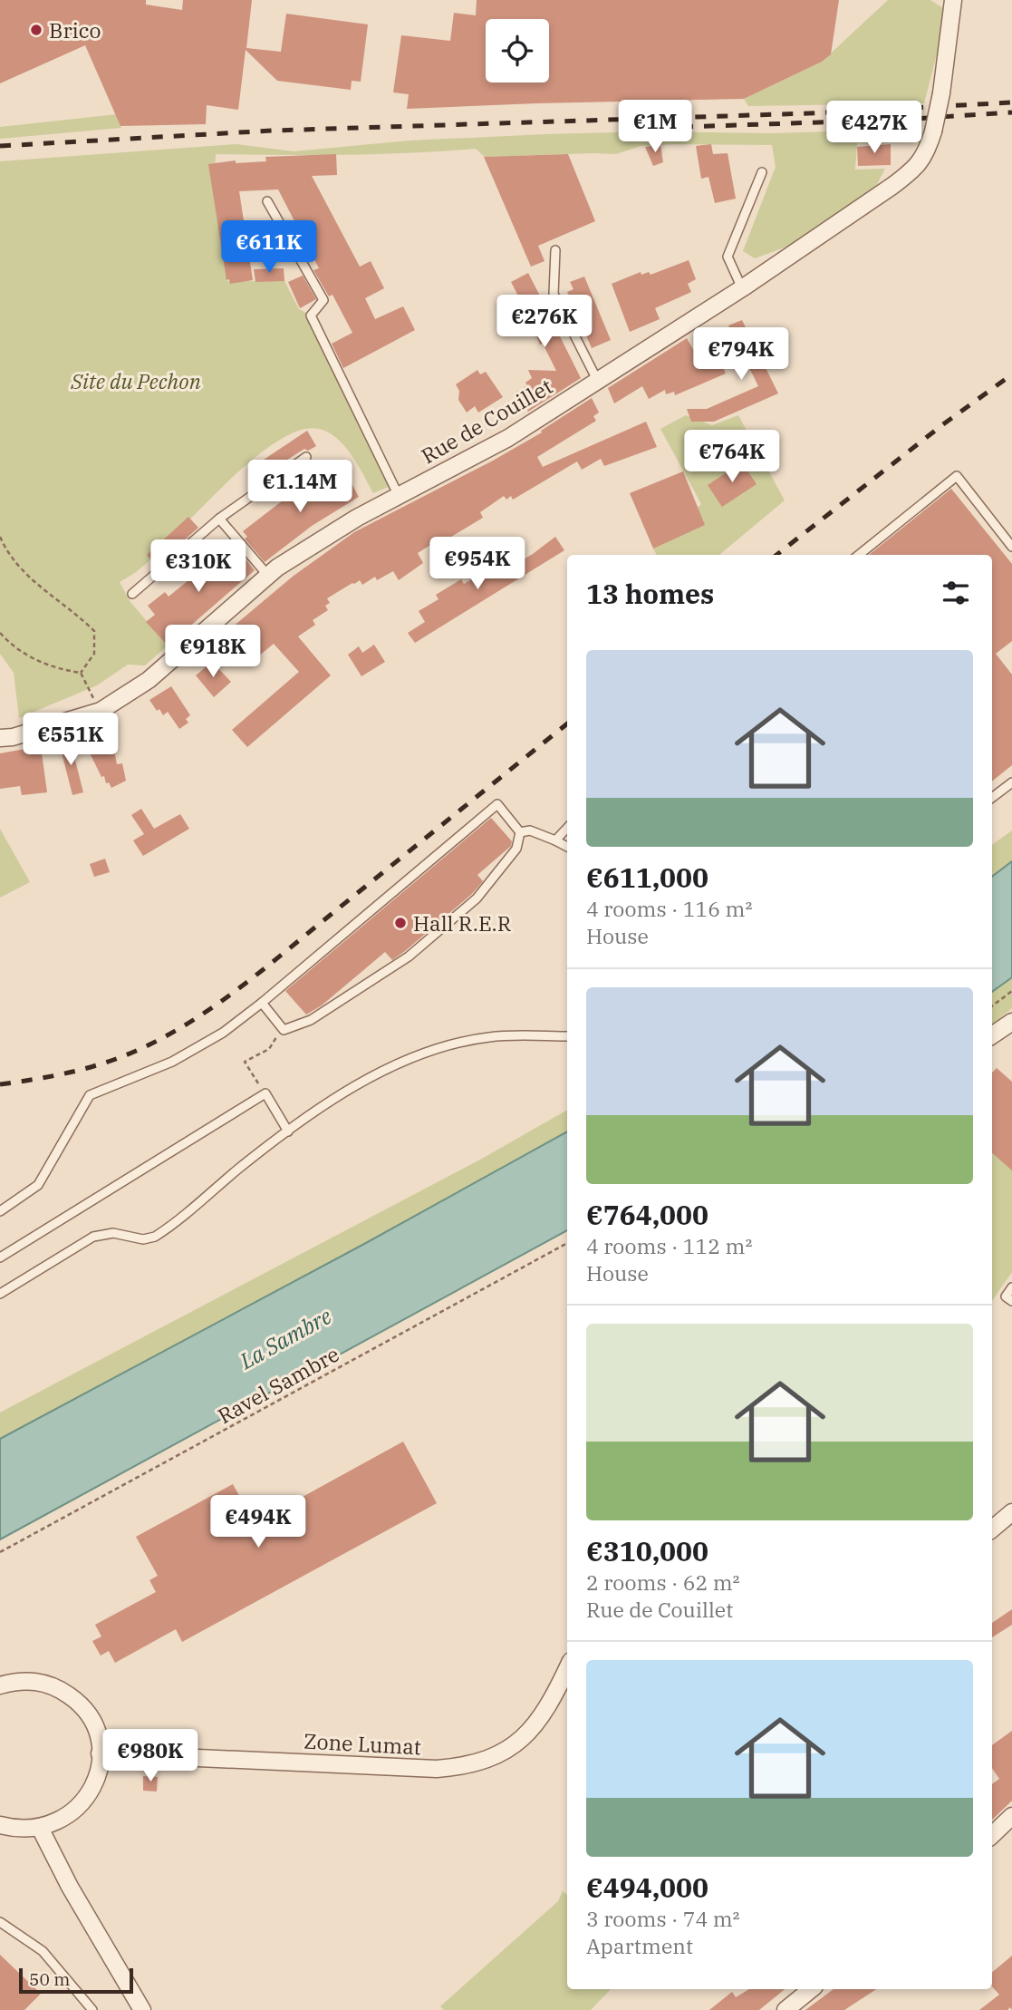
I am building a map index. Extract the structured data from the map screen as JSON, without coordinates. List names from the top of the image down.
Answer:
{
  "streets": {
    "street": ["Rue de Couillet", "Zone Lumat"],
    "path": ["Ravel Sambre"]
  },
  "water": ["La Sambre"],
  "parks": ["Site du Pechon"],
  "places": ["Brico", "Hall R.E.R"],
  "scale_bar": "50 m",
  "page": {
    "price": [
      "€1M",
      "€427K",
      "€611K",
      "€276K",
      "€794K",
      "€764K",
      "€1.14M",
      "€954K",
      "€310K",
      "€918K",
      "€551K",
      "€494K",
      "€980K"
    ],
    "heading": "13 homes",
    "list": [
      {
        "name": "€611,000",
        "note": "4 rooms · 116 m² · House"
      },
      {
        "name": "€764,000",
        "note": "4 rooms · 112 m² · House"
      },
      {
        "name": "€310,000",
        "note": "2 rooms · 62 m² · Rue de Couillet"
      },
      {
        "name": "€494,000",
        "note": "3 rooms · 74 m² · Apartment"
      }
    ],
    "scale": "50 m"
  }
}
